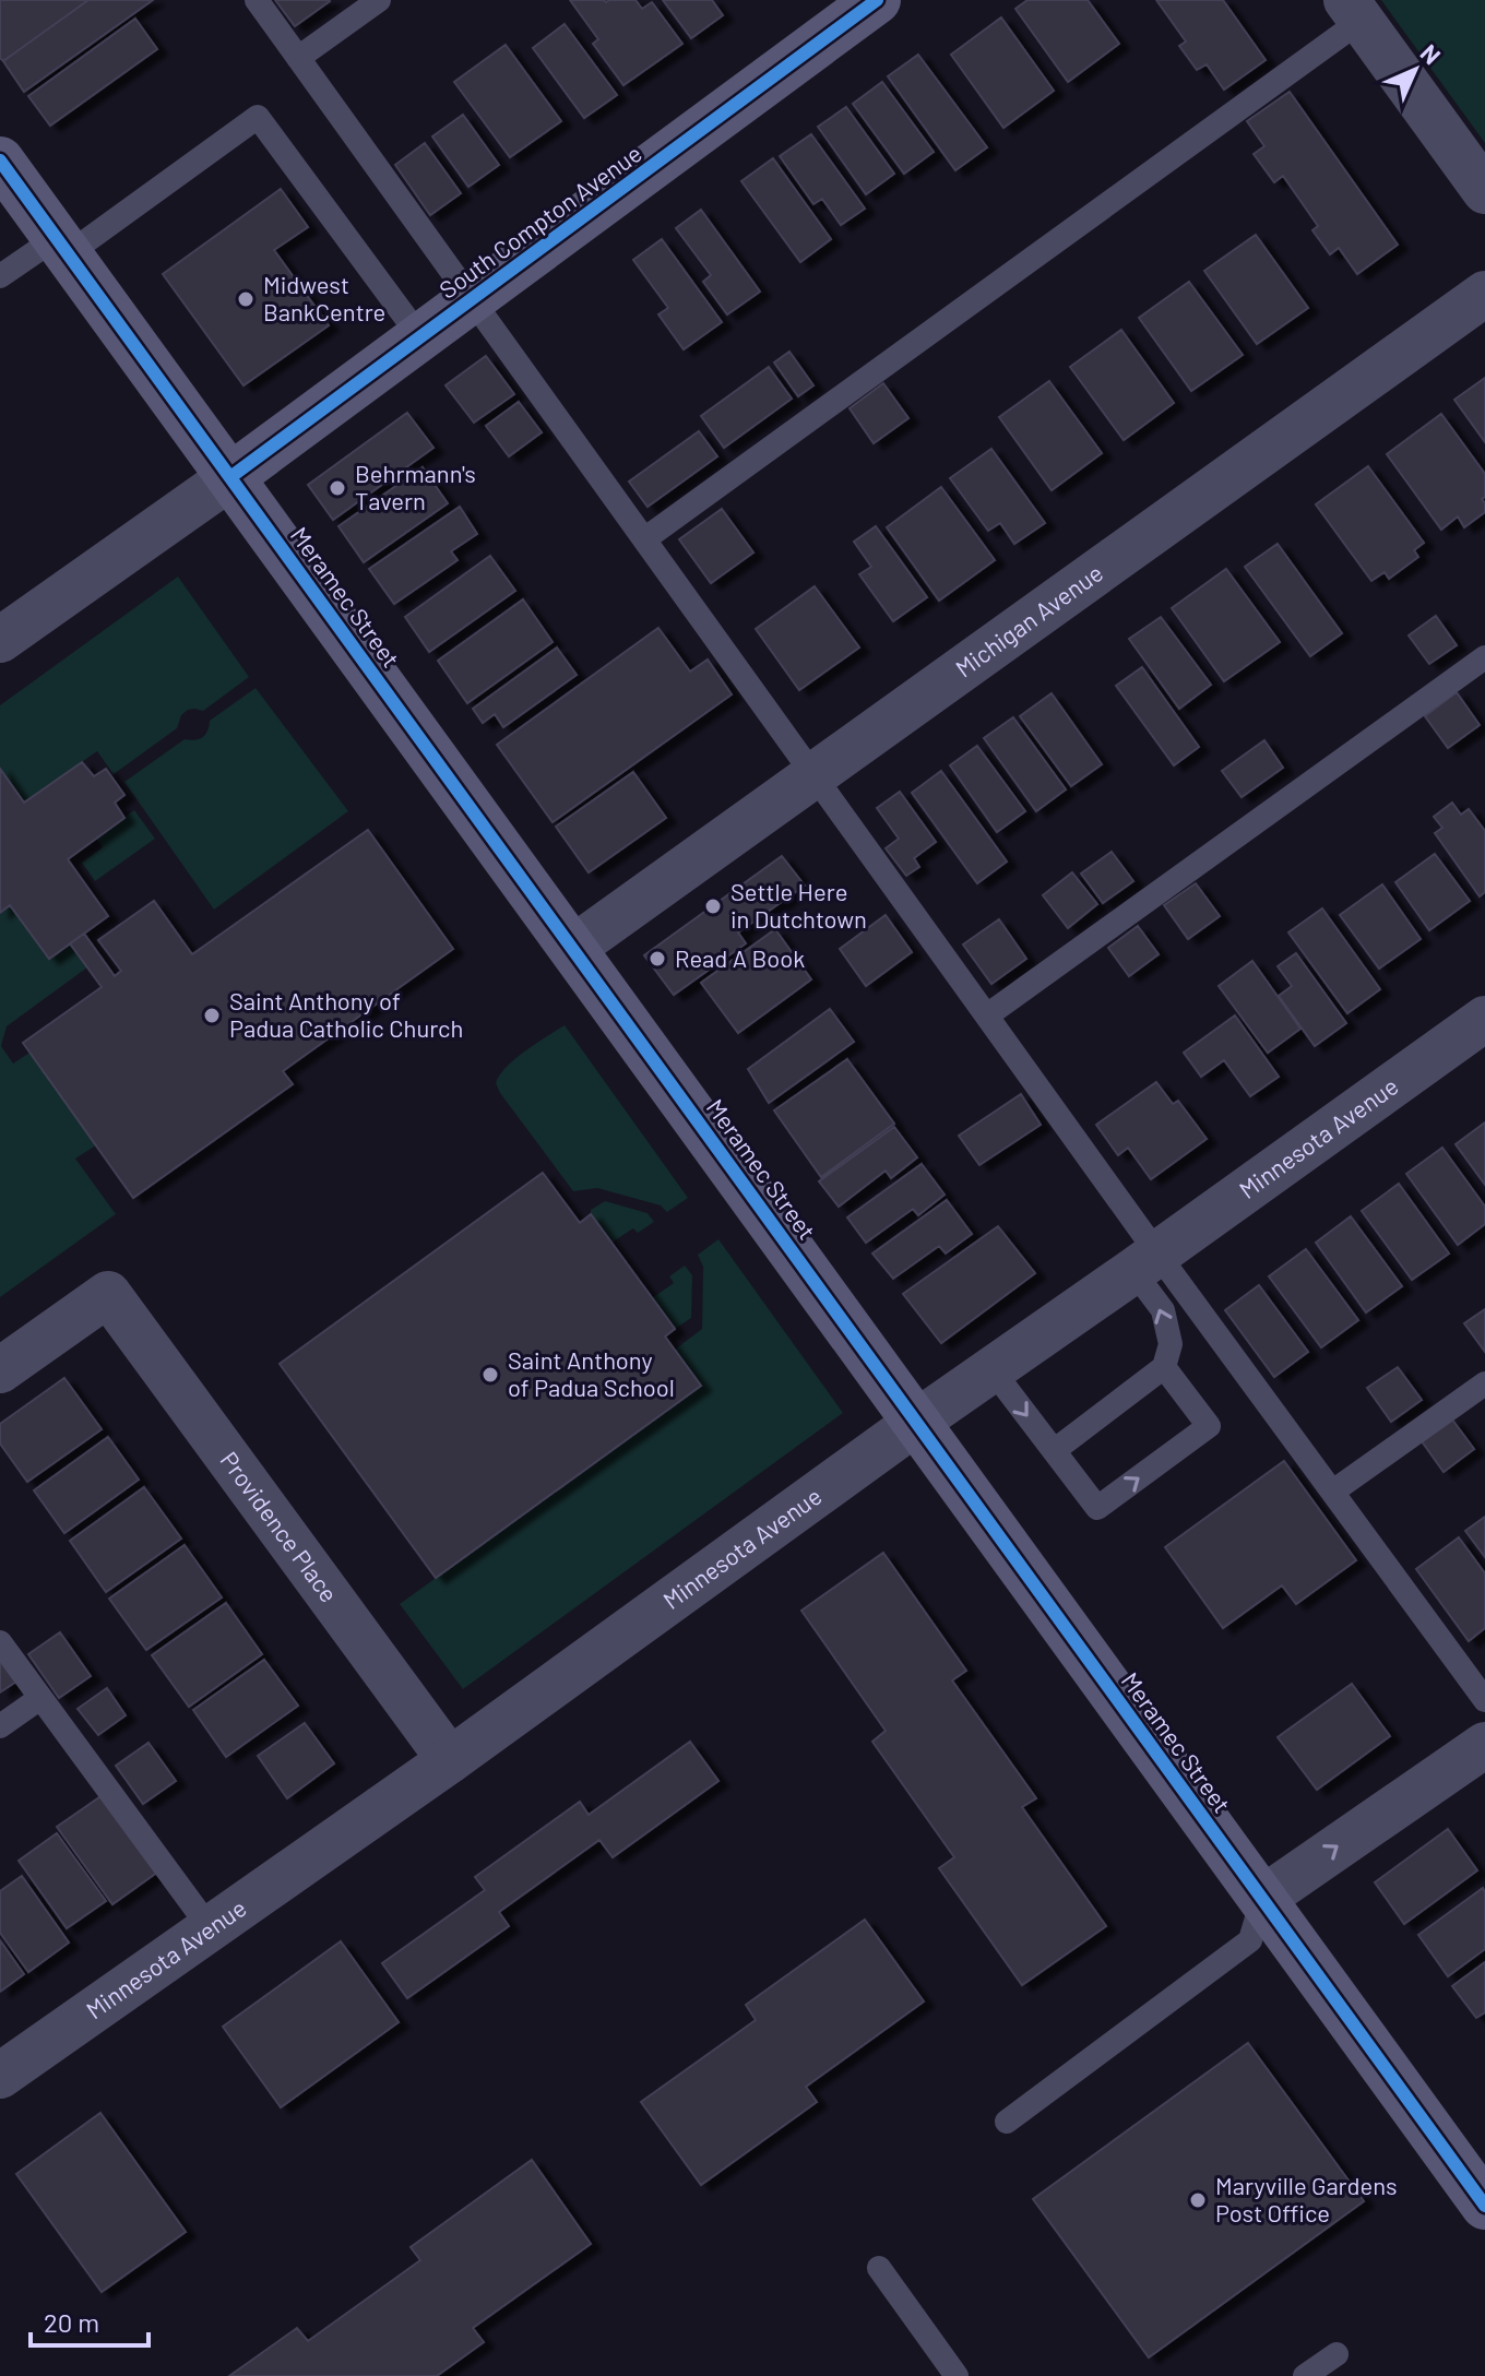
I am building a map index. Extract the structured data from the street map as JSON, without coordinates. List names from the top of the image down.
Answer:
{
  "streets": {
    "street": [
      "South Compton Avenue",
      "Meramec Street",
      "Michigan Avenue",
      "Minnesota Avenue",
      "Providence Place"
    ]
  },
  "crossings": [
    ["South Compton Avenue", "Meramec Street"],
    ["Meramec Street", "Michigan Avenue"],
    ["Meramec Street", "Minnesota Avenue"],
    ["Minnesota Avenue", "Providence Place"]
  ],
  "places": [
    "Midwest BankCentre",
    "Behrmann's Tavern",
    "Settle Here in Dutchtown",
    "Read A Book",
    "Saint Anthony of Padua Catholic Church",
    "Saint Anthony of Padua School",
    "Maryville Gardens Post Office"
  ],
  "scale_bar": "20 m",
  "north": "top right"
}
